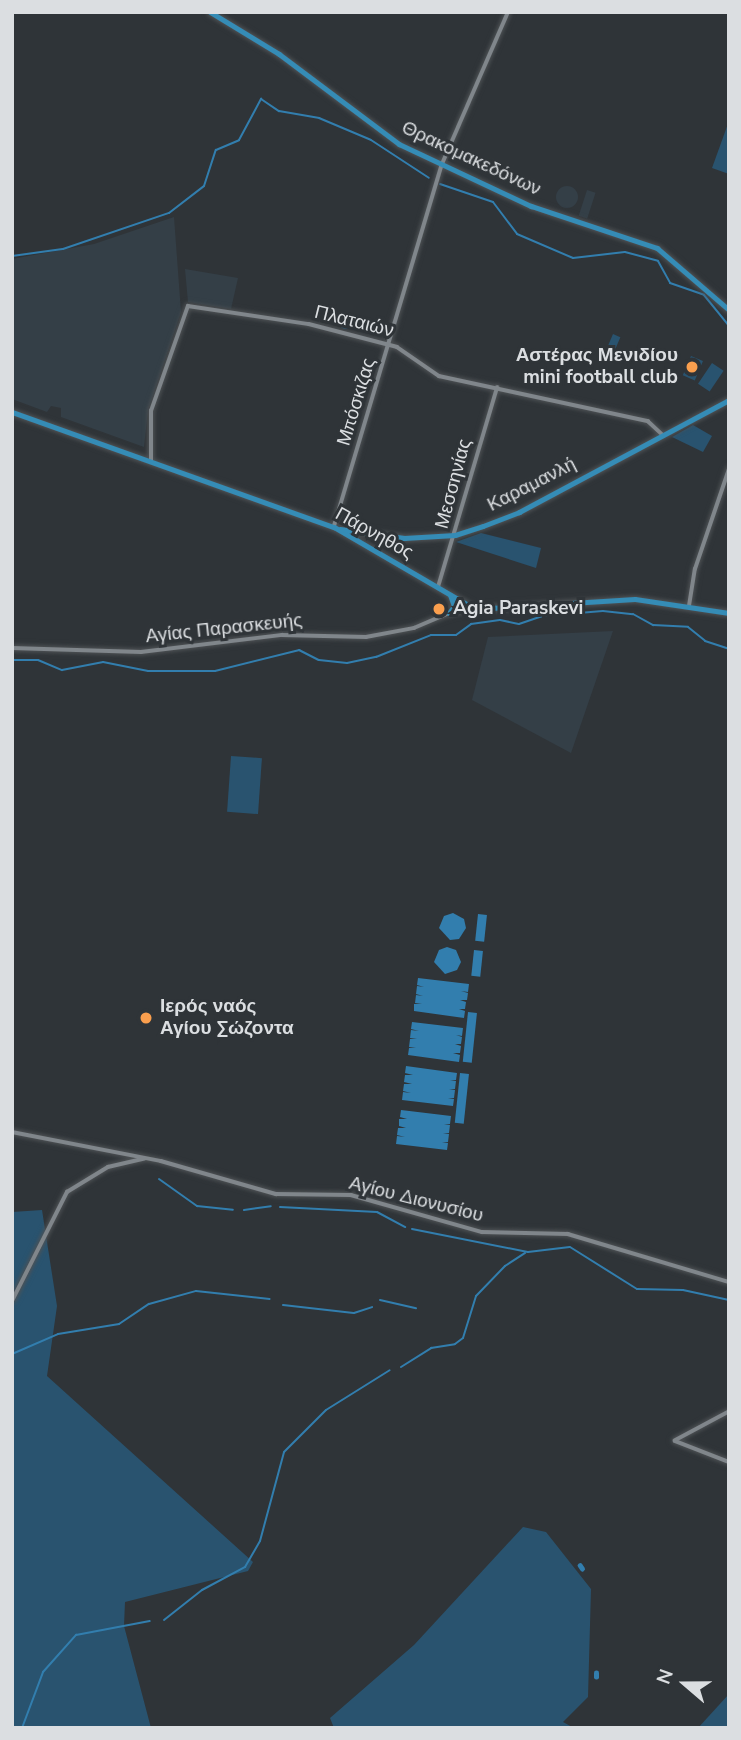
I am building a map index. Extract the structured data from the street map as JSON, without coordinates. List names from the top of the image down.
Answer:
{
  "streets": {
    "main road": ["Θρακομακεδόνων", "Καραμανλή", "Πάρνηθος"],
    "street": [
      "Πλαταιών",
      "Μπόσκιζας",
      "Μεσσηνίας",
      "Αγίας Παρασκευής",
      "Αγίου Διονυσίου"
    ]
  },
  "crossings": [
    ["Θρακομακεδόνων", "Μπόσκιζας"],
    ["Πλαταιών", "Μπόσκιζας"],
    ["Πλαταιών", "Μεσσηνίας"],
    ["Πλαταιών", "Καραμανλή"],
    ["Πλαταιών", "Πάρνηθος"],
    ["Μπόσκιζας", "Καραμανλή"],
    ["Μπόσκιζας", "Πάρνηθος"],
    ["Μεσσηνίας", "Καραμανλή"],
    ["Μεσσηνίας", "Πάρνηθος"],
    ["Καραμανλή", "Πάρνηθος"],
    ["Πάρνηθος", "Αγίας Παρασκευής"]
  ],
  "places": ["Αστέρας Μενιδίου mini football club", "Agia Paraskevi", "Ιερός ναός Αγίου Σώζοντα"],
  "north": "left"
}
